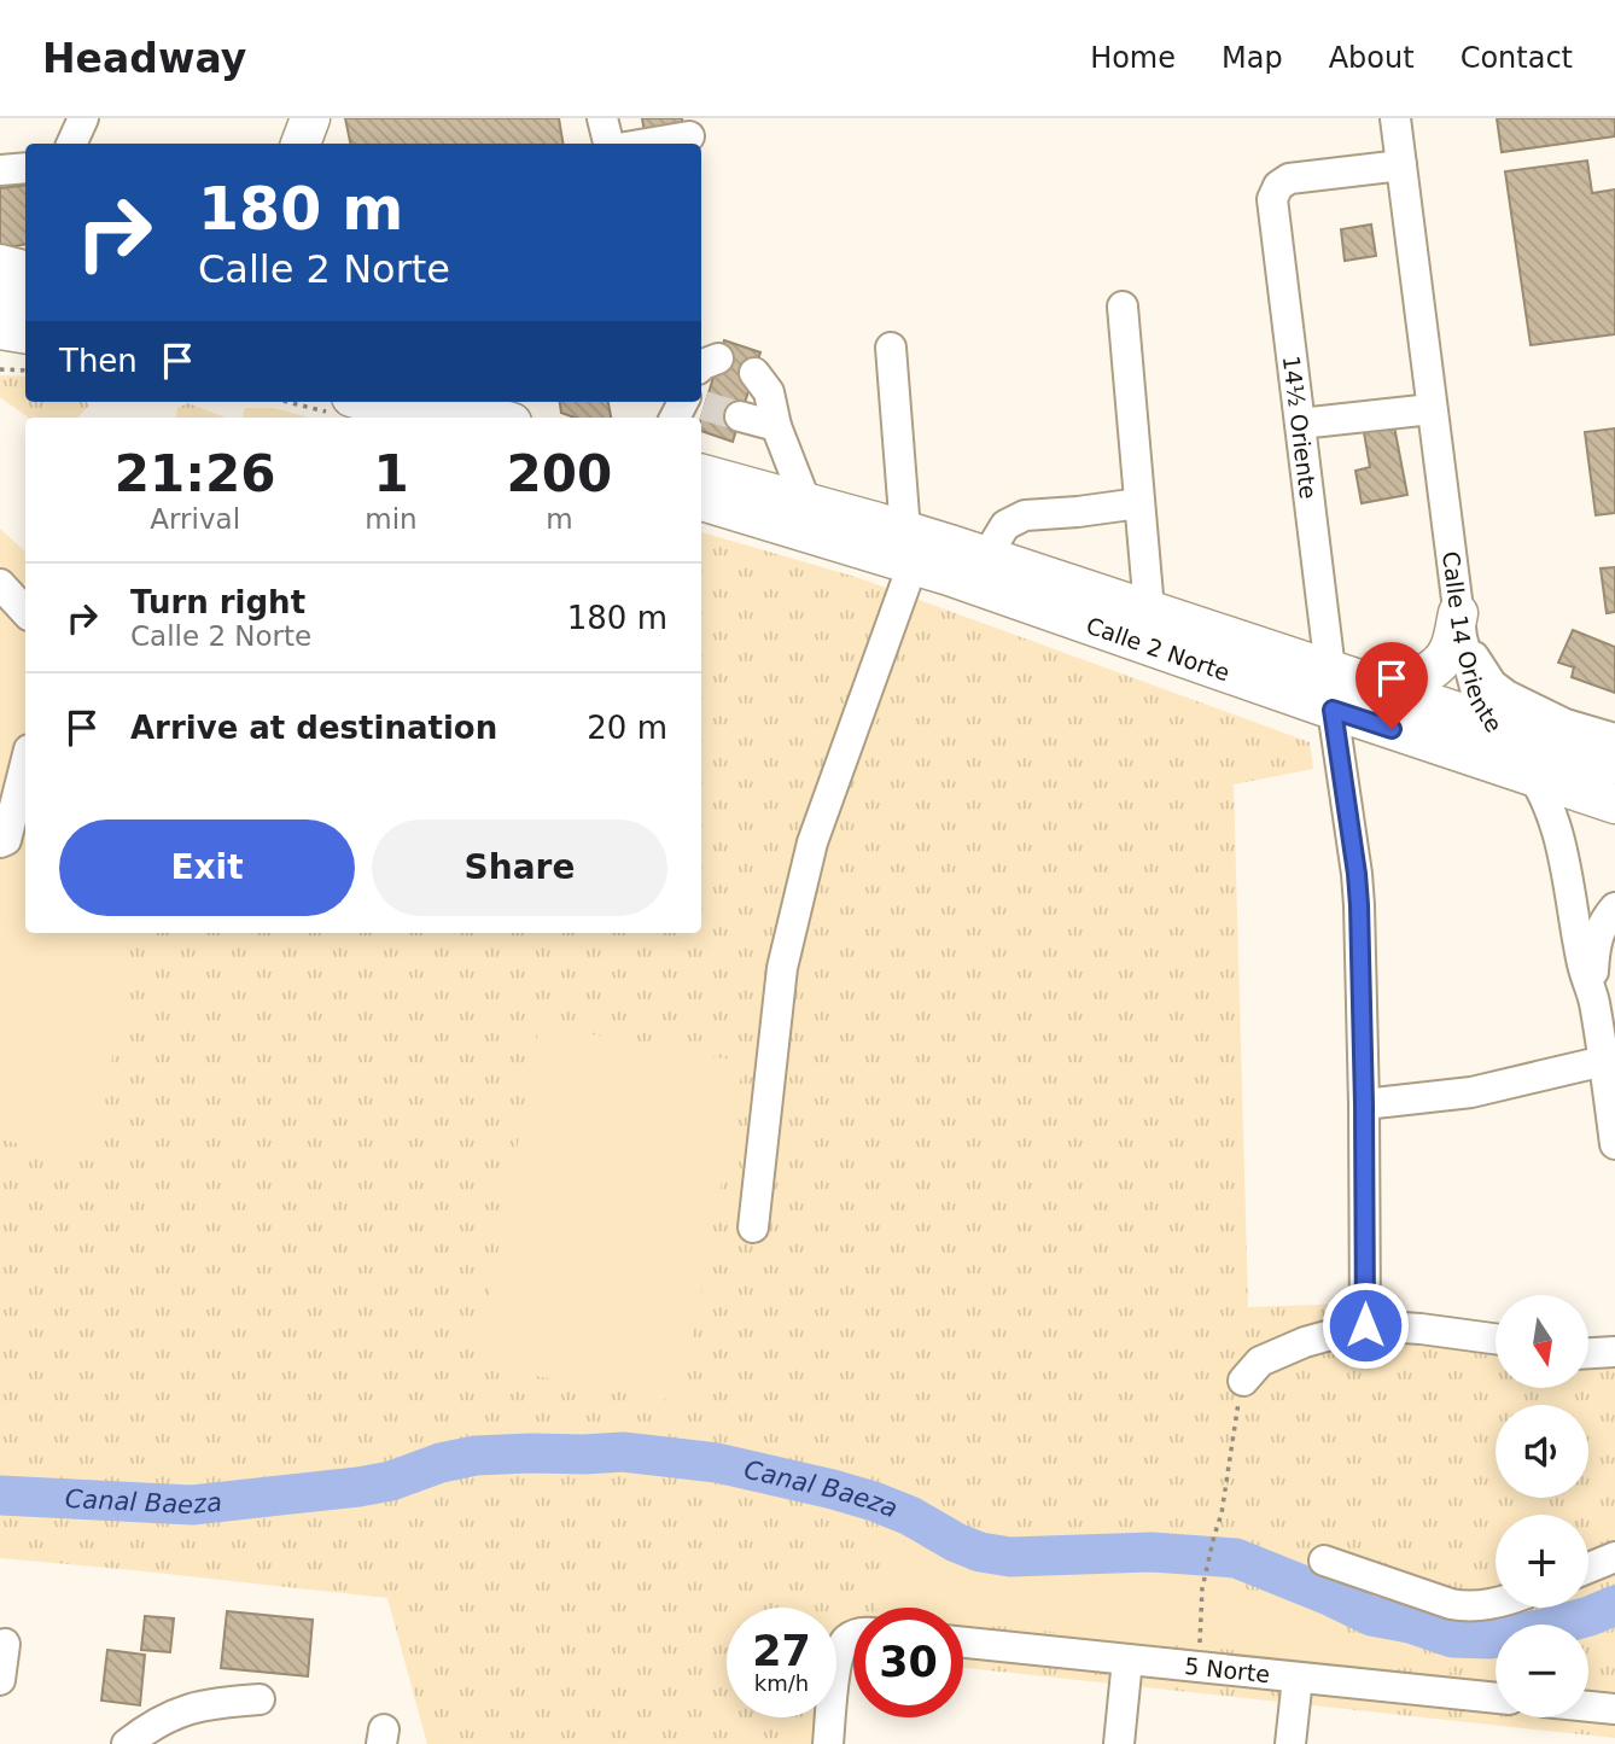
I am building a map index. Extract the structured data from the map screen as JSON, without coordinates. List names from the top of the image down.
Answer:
{
  "streets": {
    "main road": ["Calle 2 Norte"],
    "street": ["14½ Oriente", "Calle 14 Oriente", "5 Norte"]
  },
  "crossings": [
    ["14½ Oriente", "Calle 14 Oriente"],
    ["14½ Oriente", "Calle 2 Norte"],
    ["Calle 14 Oriente", "Calle 2 Norte"]
  ],
  "water": ["Canal Baeza"],
  "north": "bottom",
  "page": {
    "header": "Headway",
    "nav": [
      "Home",
      "Map",
      "About",
      "Contact"
    ],
    "turn": ["180 m", "Calle 2 Norte"],
    "then": "Then",
    "eta": [
      "21:26",
      "Arrival",
      "1",
      "min",
      "200",
      "m"
    ],
    "list": [
      {
        "name": "Turn right",
        "note": "Calle 2 Norte",
        "value": "180 m"
      },
      {
        "name": "Arrive at destination",
        "value": "20 m"
      }
    ],
    "buttons": ["Exit", "Share"],
    "map_buttons": ["+", "−"],
    "speed": "27 km/h",
    "limit": "30"
  }
}
